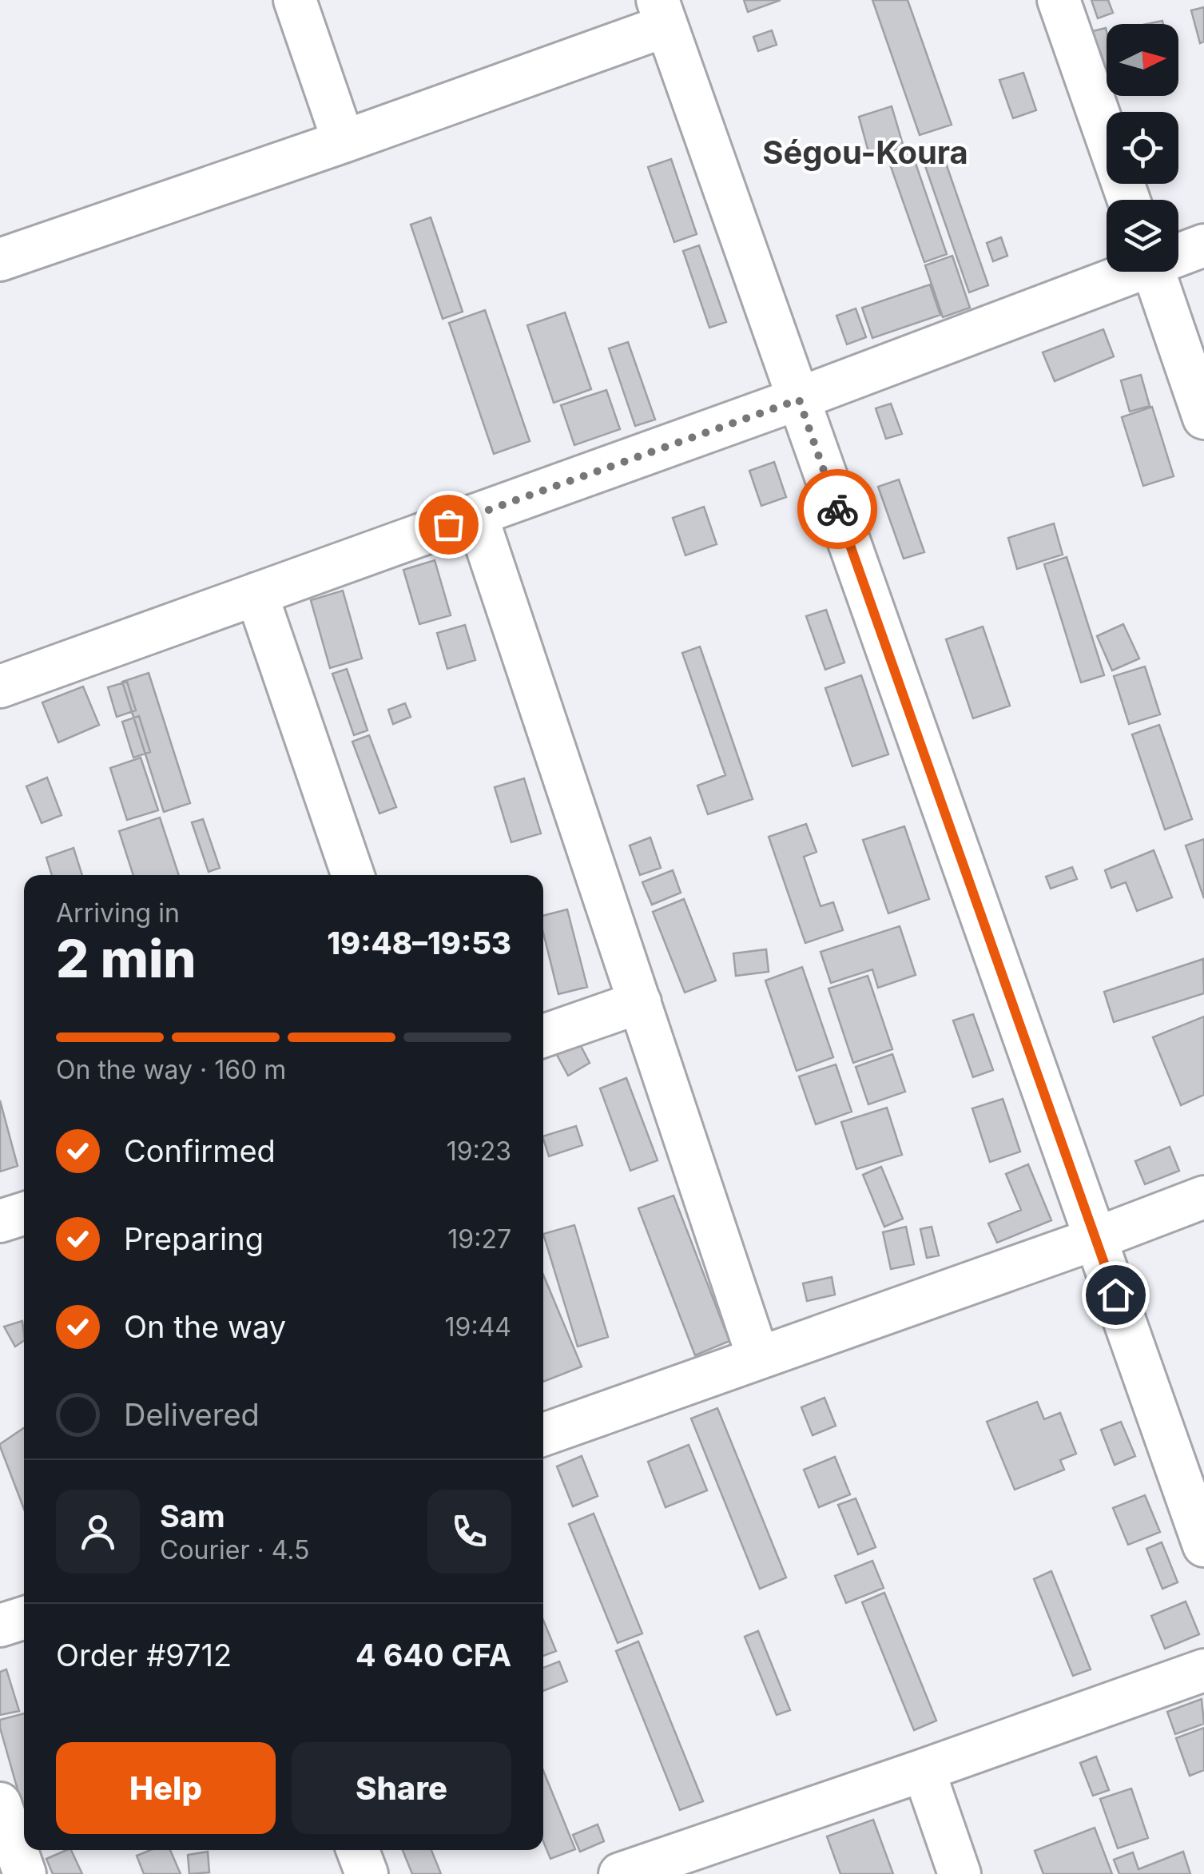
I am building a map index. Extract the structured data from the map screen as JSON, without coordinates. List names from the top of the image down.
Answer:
{
  "districts": ["Ségou-Koura"],
  "north": "right",
  "page": {
    "heading": ["2 min", "Arriving in", "19:48–19:53"],
    "panel": [
      "Sam",
      "Courier · 4.5",
      "Order #9712",
      "4 640 CFA"
    ],
    "bar": "On the way · 160 m",
    "list": [
      ["Confirmed", "19:23"],
      ["Preparing", "19:27"],
      ["On the way", "19:44"],
      "Delivered"
    ],
    "buttons": ["Help", "Share"]
  }
}
